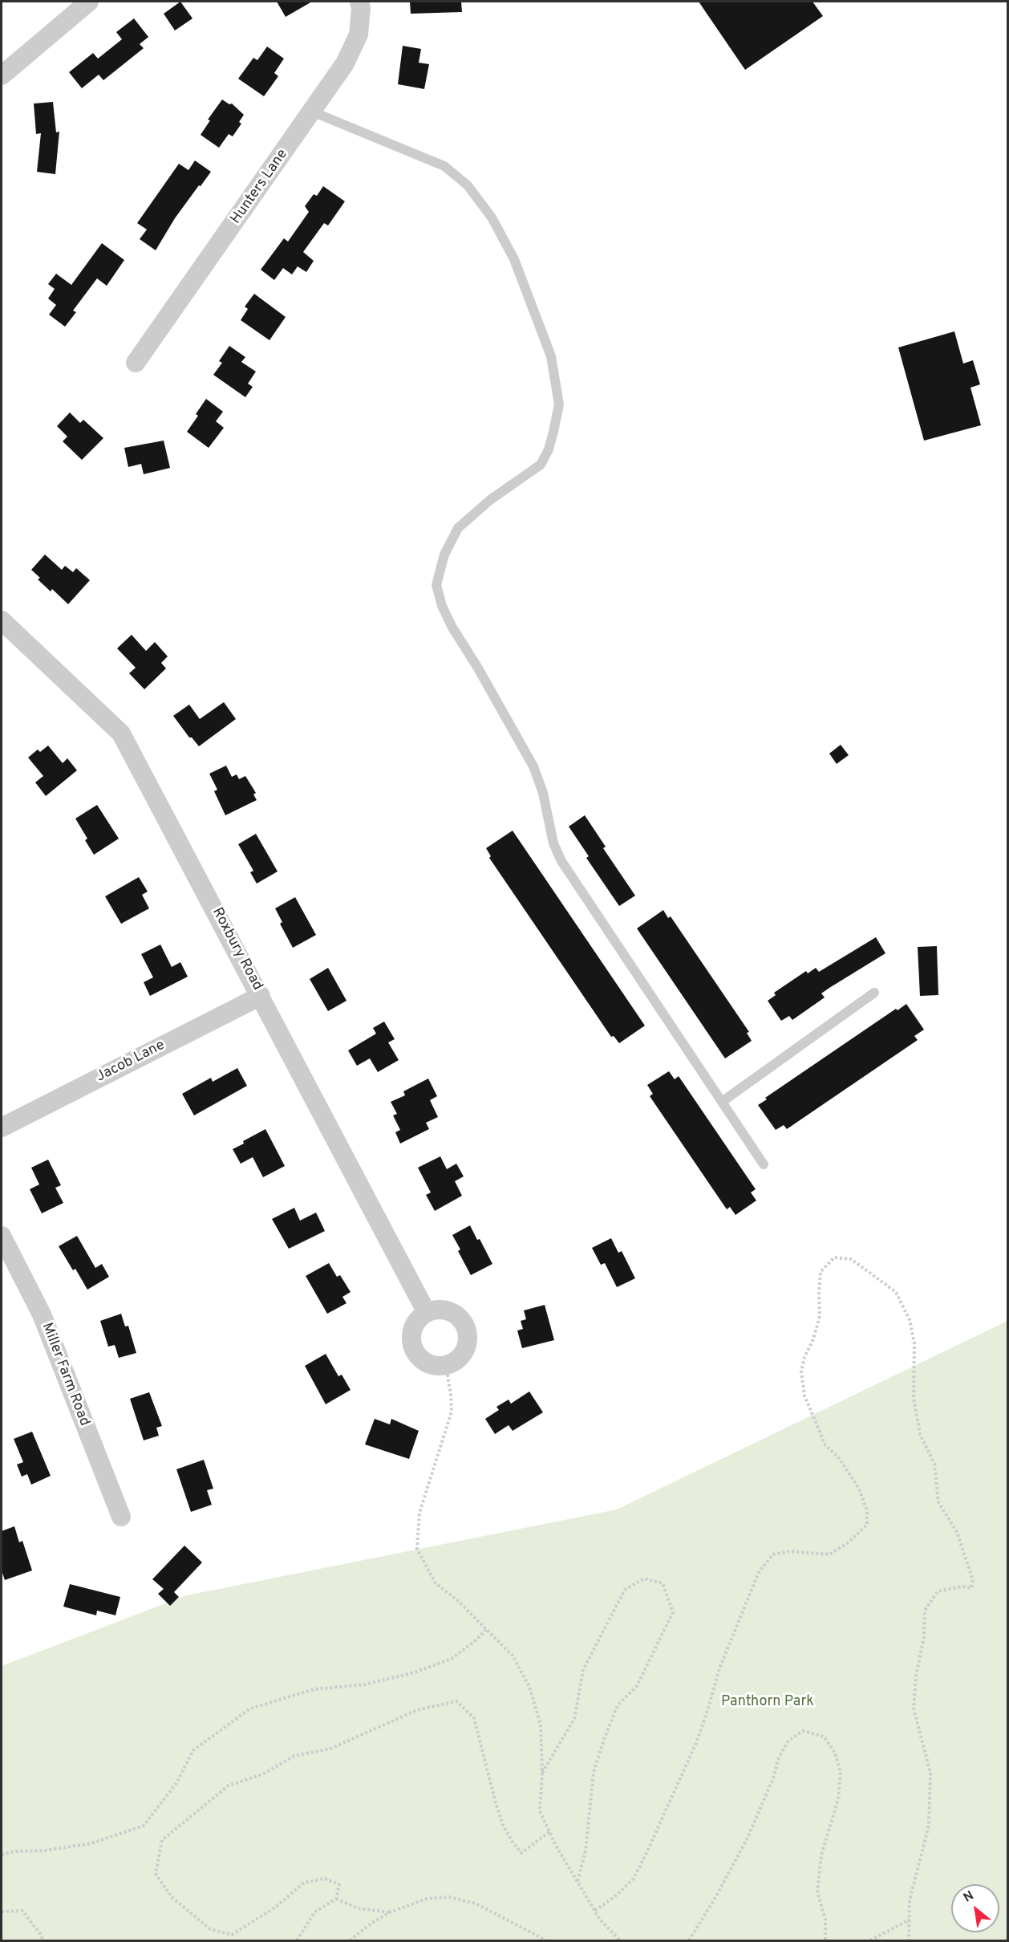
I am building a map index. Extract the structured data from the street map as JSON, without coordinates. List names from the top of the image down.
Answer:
{
  "streets": {
    "street": [
      "Hunters Lane",
      "Roxbury Road",
      "Jacob Lane",
      "Miller Farm Road"
    ]
  },
  "crossings": [
    ["Roxbury Road", "Jacob Lane"]
  ],
  "parks": ["Panthorn Park"],
  "north": "top left"
}
